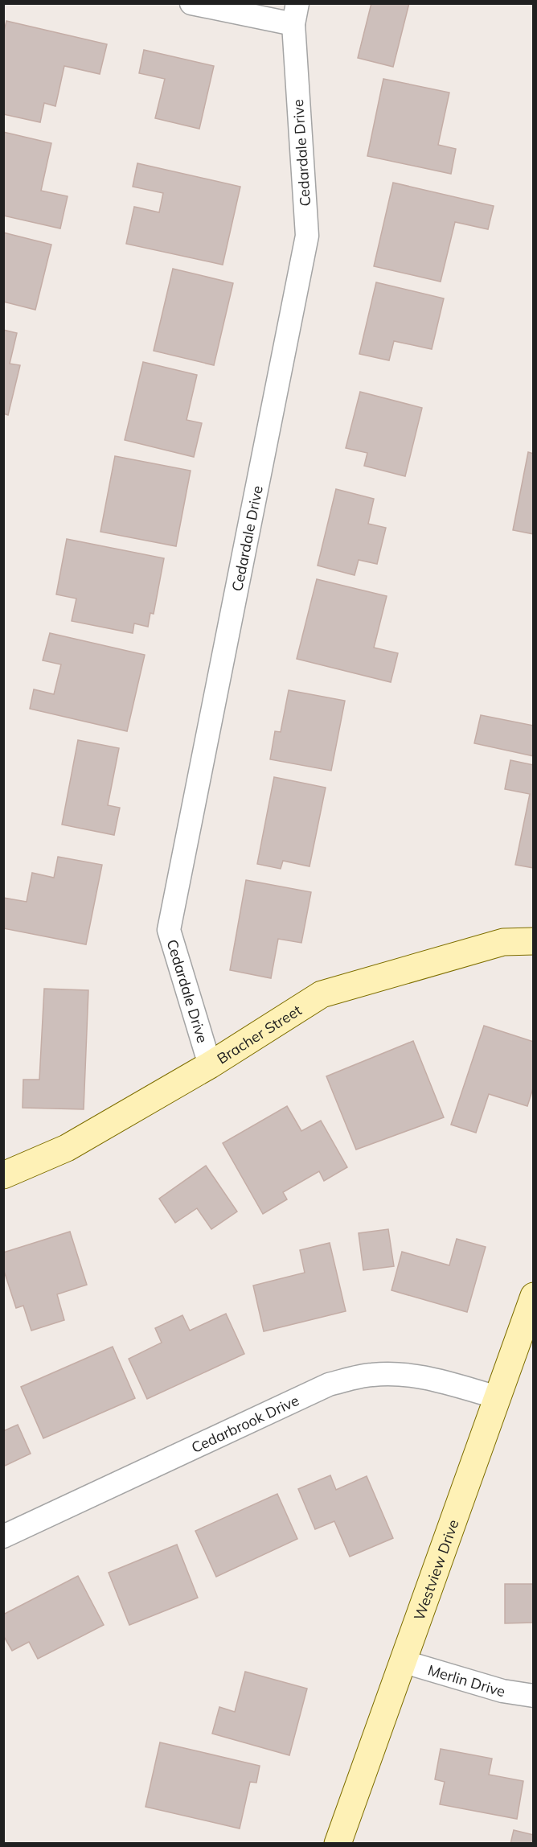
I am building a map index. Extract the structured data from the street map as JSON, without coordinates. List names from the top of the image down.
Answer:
{
  "streets": {
    "street": [
      "Cedardale Drive",
      "Bracher Street",
      "Cedarbrook Drive",
      "Westview Drive",
      "Merlin Drive"
    ]
  },
  "crossings": [
    ["Cedardale Drive", "Bracher Street"],
    ["Cedarbrook Drive", "Westview Drive"],
    ["Westview Drive", "Merlin Drive"]
  ]
}
